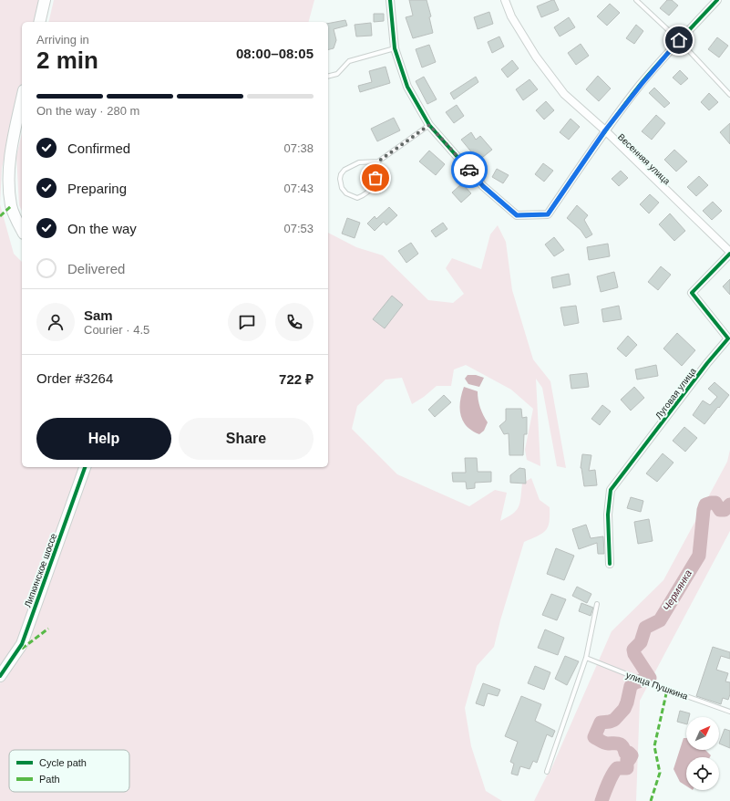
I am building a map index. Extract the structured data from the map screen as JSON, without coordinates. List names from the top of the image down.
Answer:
{
  "streets": {
    "street": ["Весенняя улица", "Луговая улица", "Липкинское шоссе"],
    "lane": ["улица Пушкина"]
  },
  "crossings": [
    ["Весенняя улица", "Луговая улица"]
  ],
  "water": ["Чермянка"],
  "legend": ["Cycle path", "Path"],
  "north": "top right",
  "page": {
    "heading": ["2 min", "Arriving in", "08:00–08:05"],
    "panel": [
      "Sam",
      "Courier · 4.5",
      "Order #3264",
      "722 ₽"
    ],
    "bar": "On the way · 280 m",
    "list": [
      ["Confirmed", "07:38"],
      ["Preparing", "07:43"],
      ["On the way", "07:53"],
      "Delivered"
    ],
    "buttons": ["Help", "Share"]
  }
}
